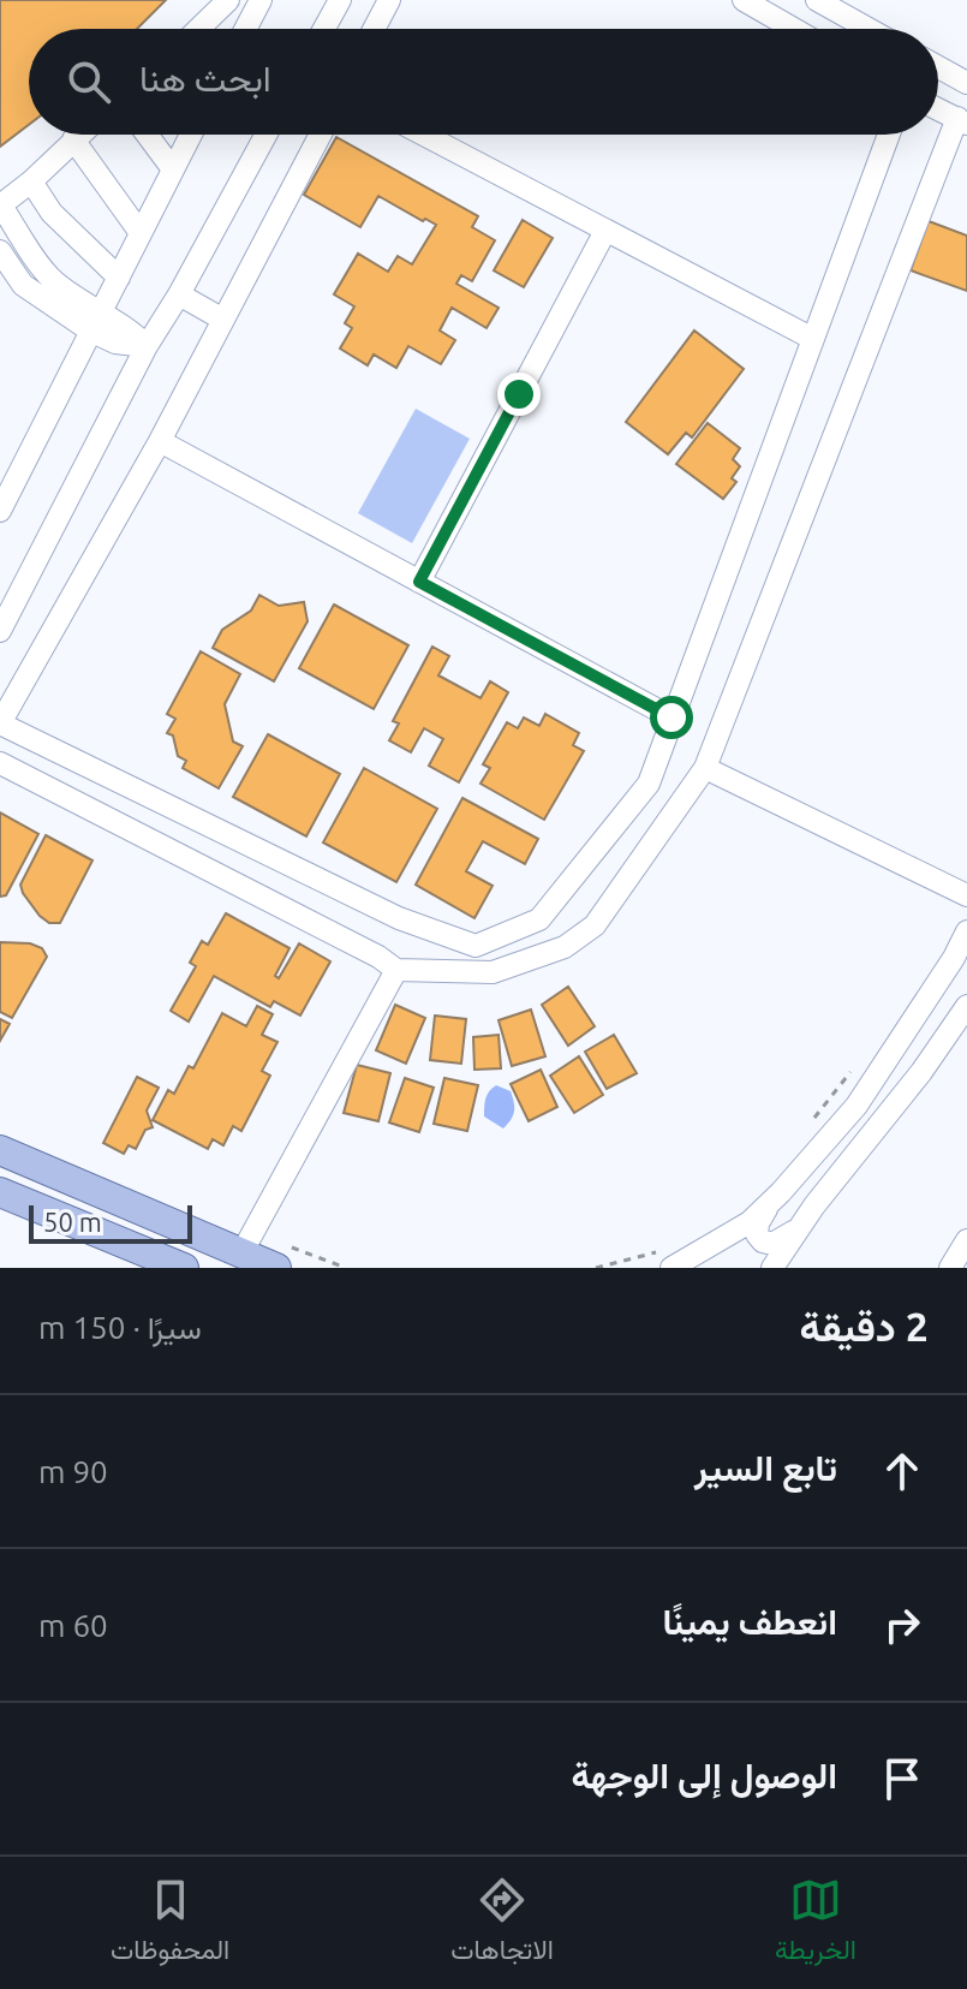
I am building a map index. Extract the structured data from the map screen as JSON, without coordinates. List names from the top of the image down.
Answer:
{
  "scale_bar": "50 m",
  "page": {
    "search": "ابحث هنا",
    "scale": "50 m",
    "heading": ["2 دقيقة", "سيرًا · 150 m"],
    "list": [
      ["تابع السير", "90 m"],
      ["انعطف يمينًا", "60 m"],
      "الوصول إلى الوجهة"
    ],
    "nav": ["الخريطة", "الاتجاهات", "المحفوظات"]
  }
}
